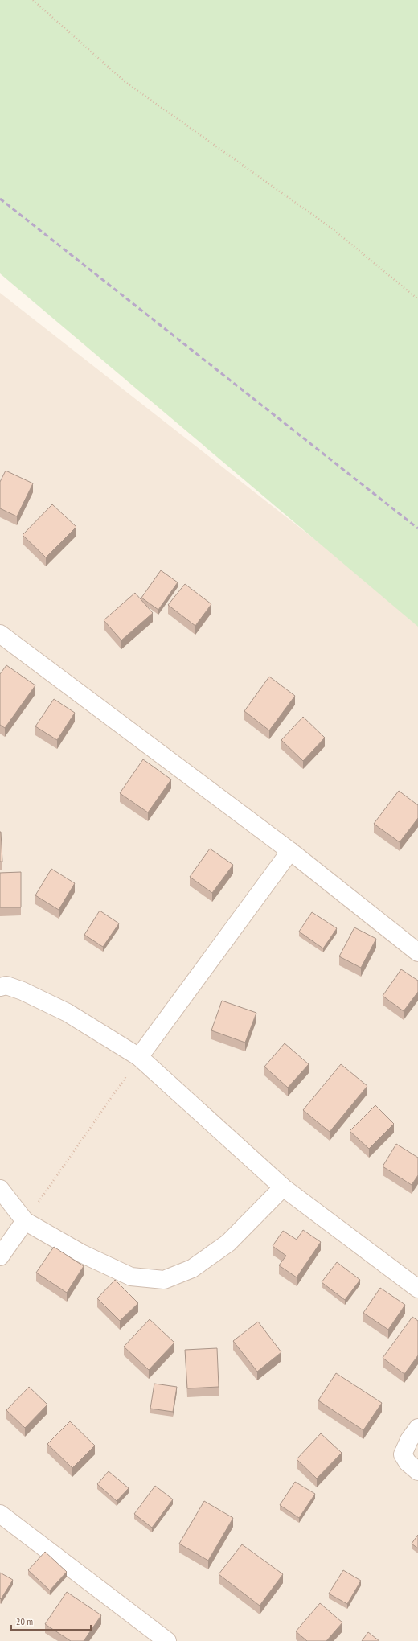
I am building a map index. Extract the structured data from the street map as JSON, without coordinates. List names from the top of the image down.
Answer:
{
  "scale_bar": "20 m"
}
